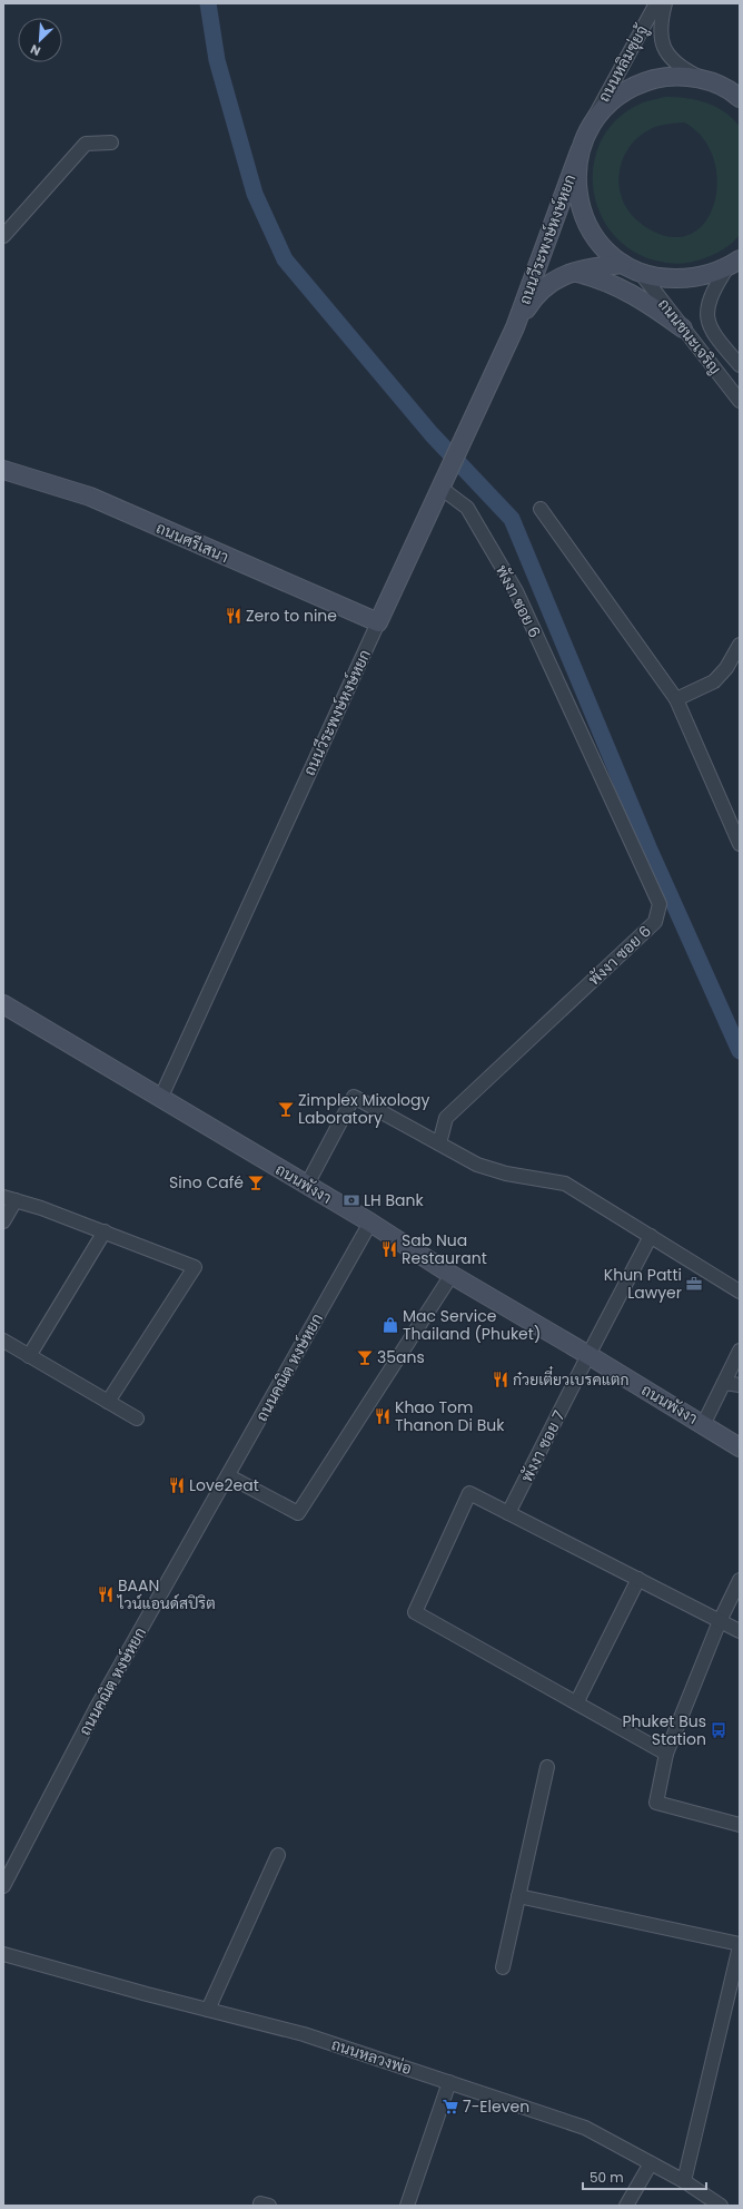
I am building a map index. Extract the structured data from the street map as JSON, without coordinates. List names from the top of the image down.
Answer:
{
  "streets": {
    "street": [
      "ถนนหลิมซุ่ยจู้",
      "ถนนวีระพงษ์หงษ์หยก",
      "ถนนชนะเจริญ",
      "ถนนศรีเสนา",
      "พังงา ซอย 6",
      "ถนนพังงา",
      "ถนนคณิต หงษ์หยก",
      "พังงา ซอย 7",
      "ถนนหลวงพ่อ"
    ]
  },
  "crossings": [
    ["ถนนวีระพงษ์หงษ์หยก", "ถนนศรีเสนา"],
    ["ถนนวีระพงษ์หงษ์หยก", "พังงา ซอย 6"],
    ["ถนนวีระพงษ์หงษ์หยก", "ถนนพังงา"],
    ["ถนนพังงา", "ถนนคณิต หงษ์หยก"],
    ["ถนนพังงา", "พังงา ซอย 7"]
  ],
  "places": {
    "restaurant": [
      "Zero to nine",
      "Sab Nua Restaurant",
      "ก๋วยเตี๋ยวเบรคแตก",
      "Khao Tom Thanon Di Buk",
      "Love2eat",
      "BAAN ไวน์แอนด์สปิริต"
    ],
    "bar": ["Zimplex Mixology Laboratory", "Sino Café", "35ans"],
    "bank": ["LH Bank"],
    "office": ["Khun Patti Lawyer"],
    "shop": ["Mac Service Thailand (Phuket)"],
    "bus stop": ["Phuket Bus Station"],
    "supermarket": ["7-Eleven"]
  },
  "scale_bar": "50 m",
  "north": "bottom left"
}
